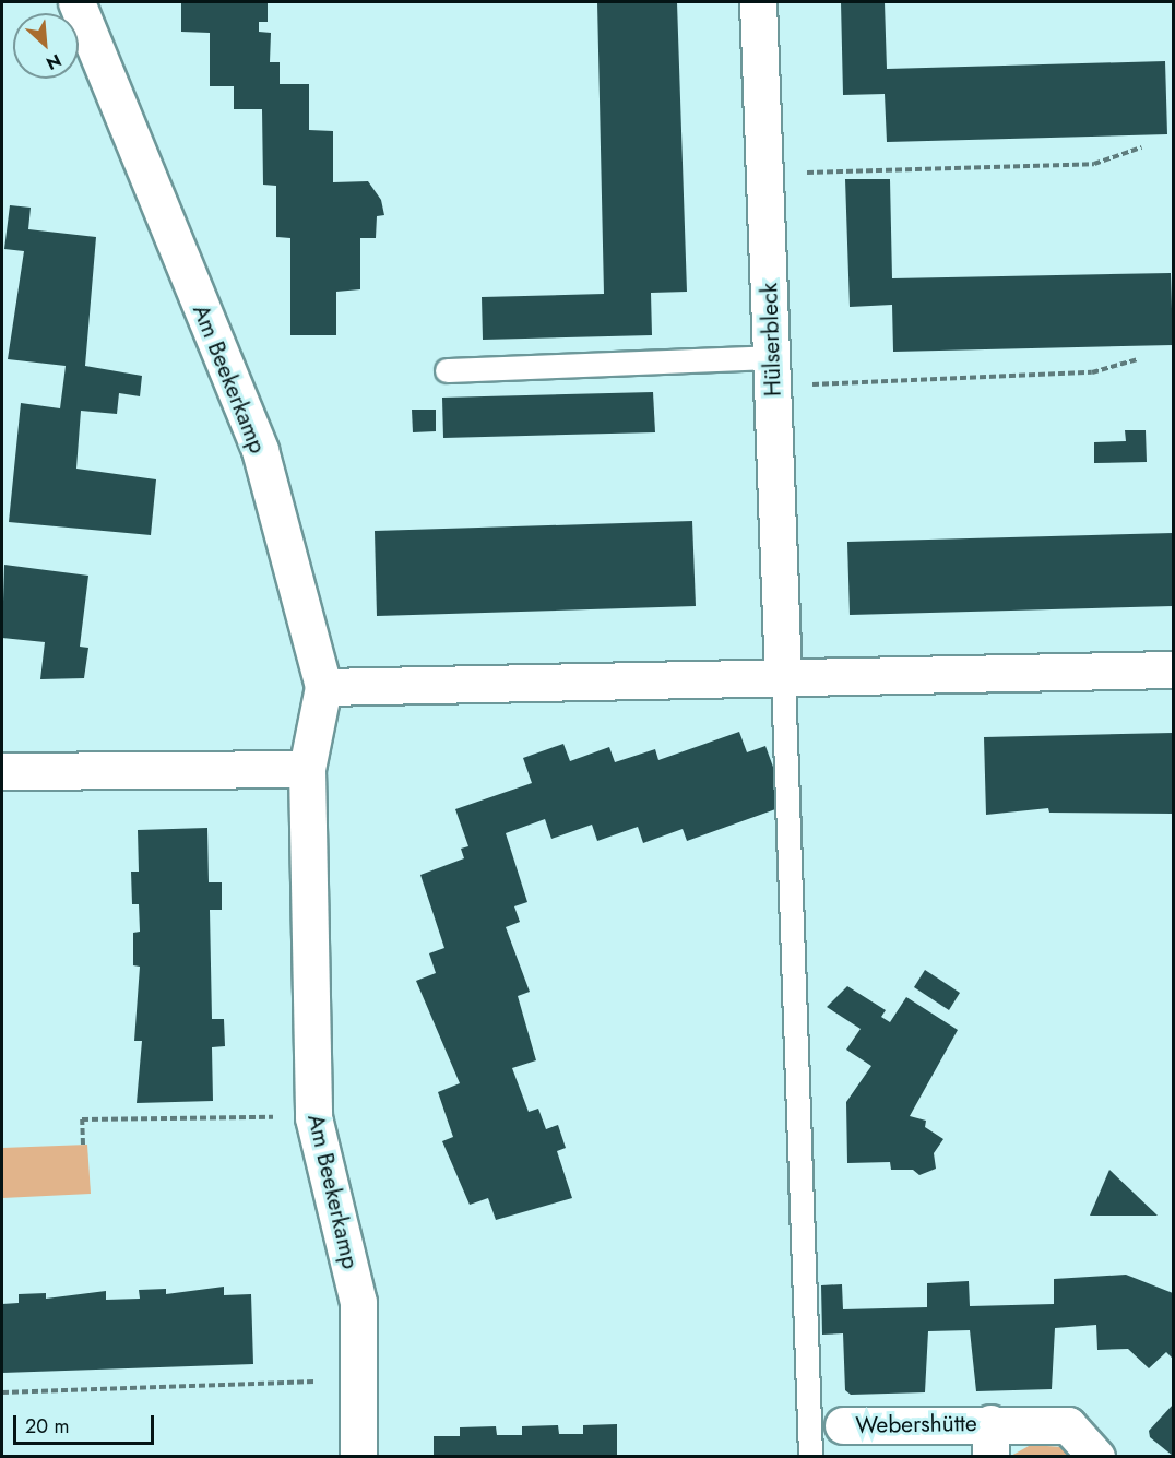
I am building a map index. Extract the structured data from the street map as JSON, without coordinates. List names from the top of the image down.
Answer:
{
  "streets": {
    "street": ["Hülserbleck", "Am Beekerkamp", "Webershütte"]
  },
  "scale_bar": "20 m",
  "north": "bottom right"
}
